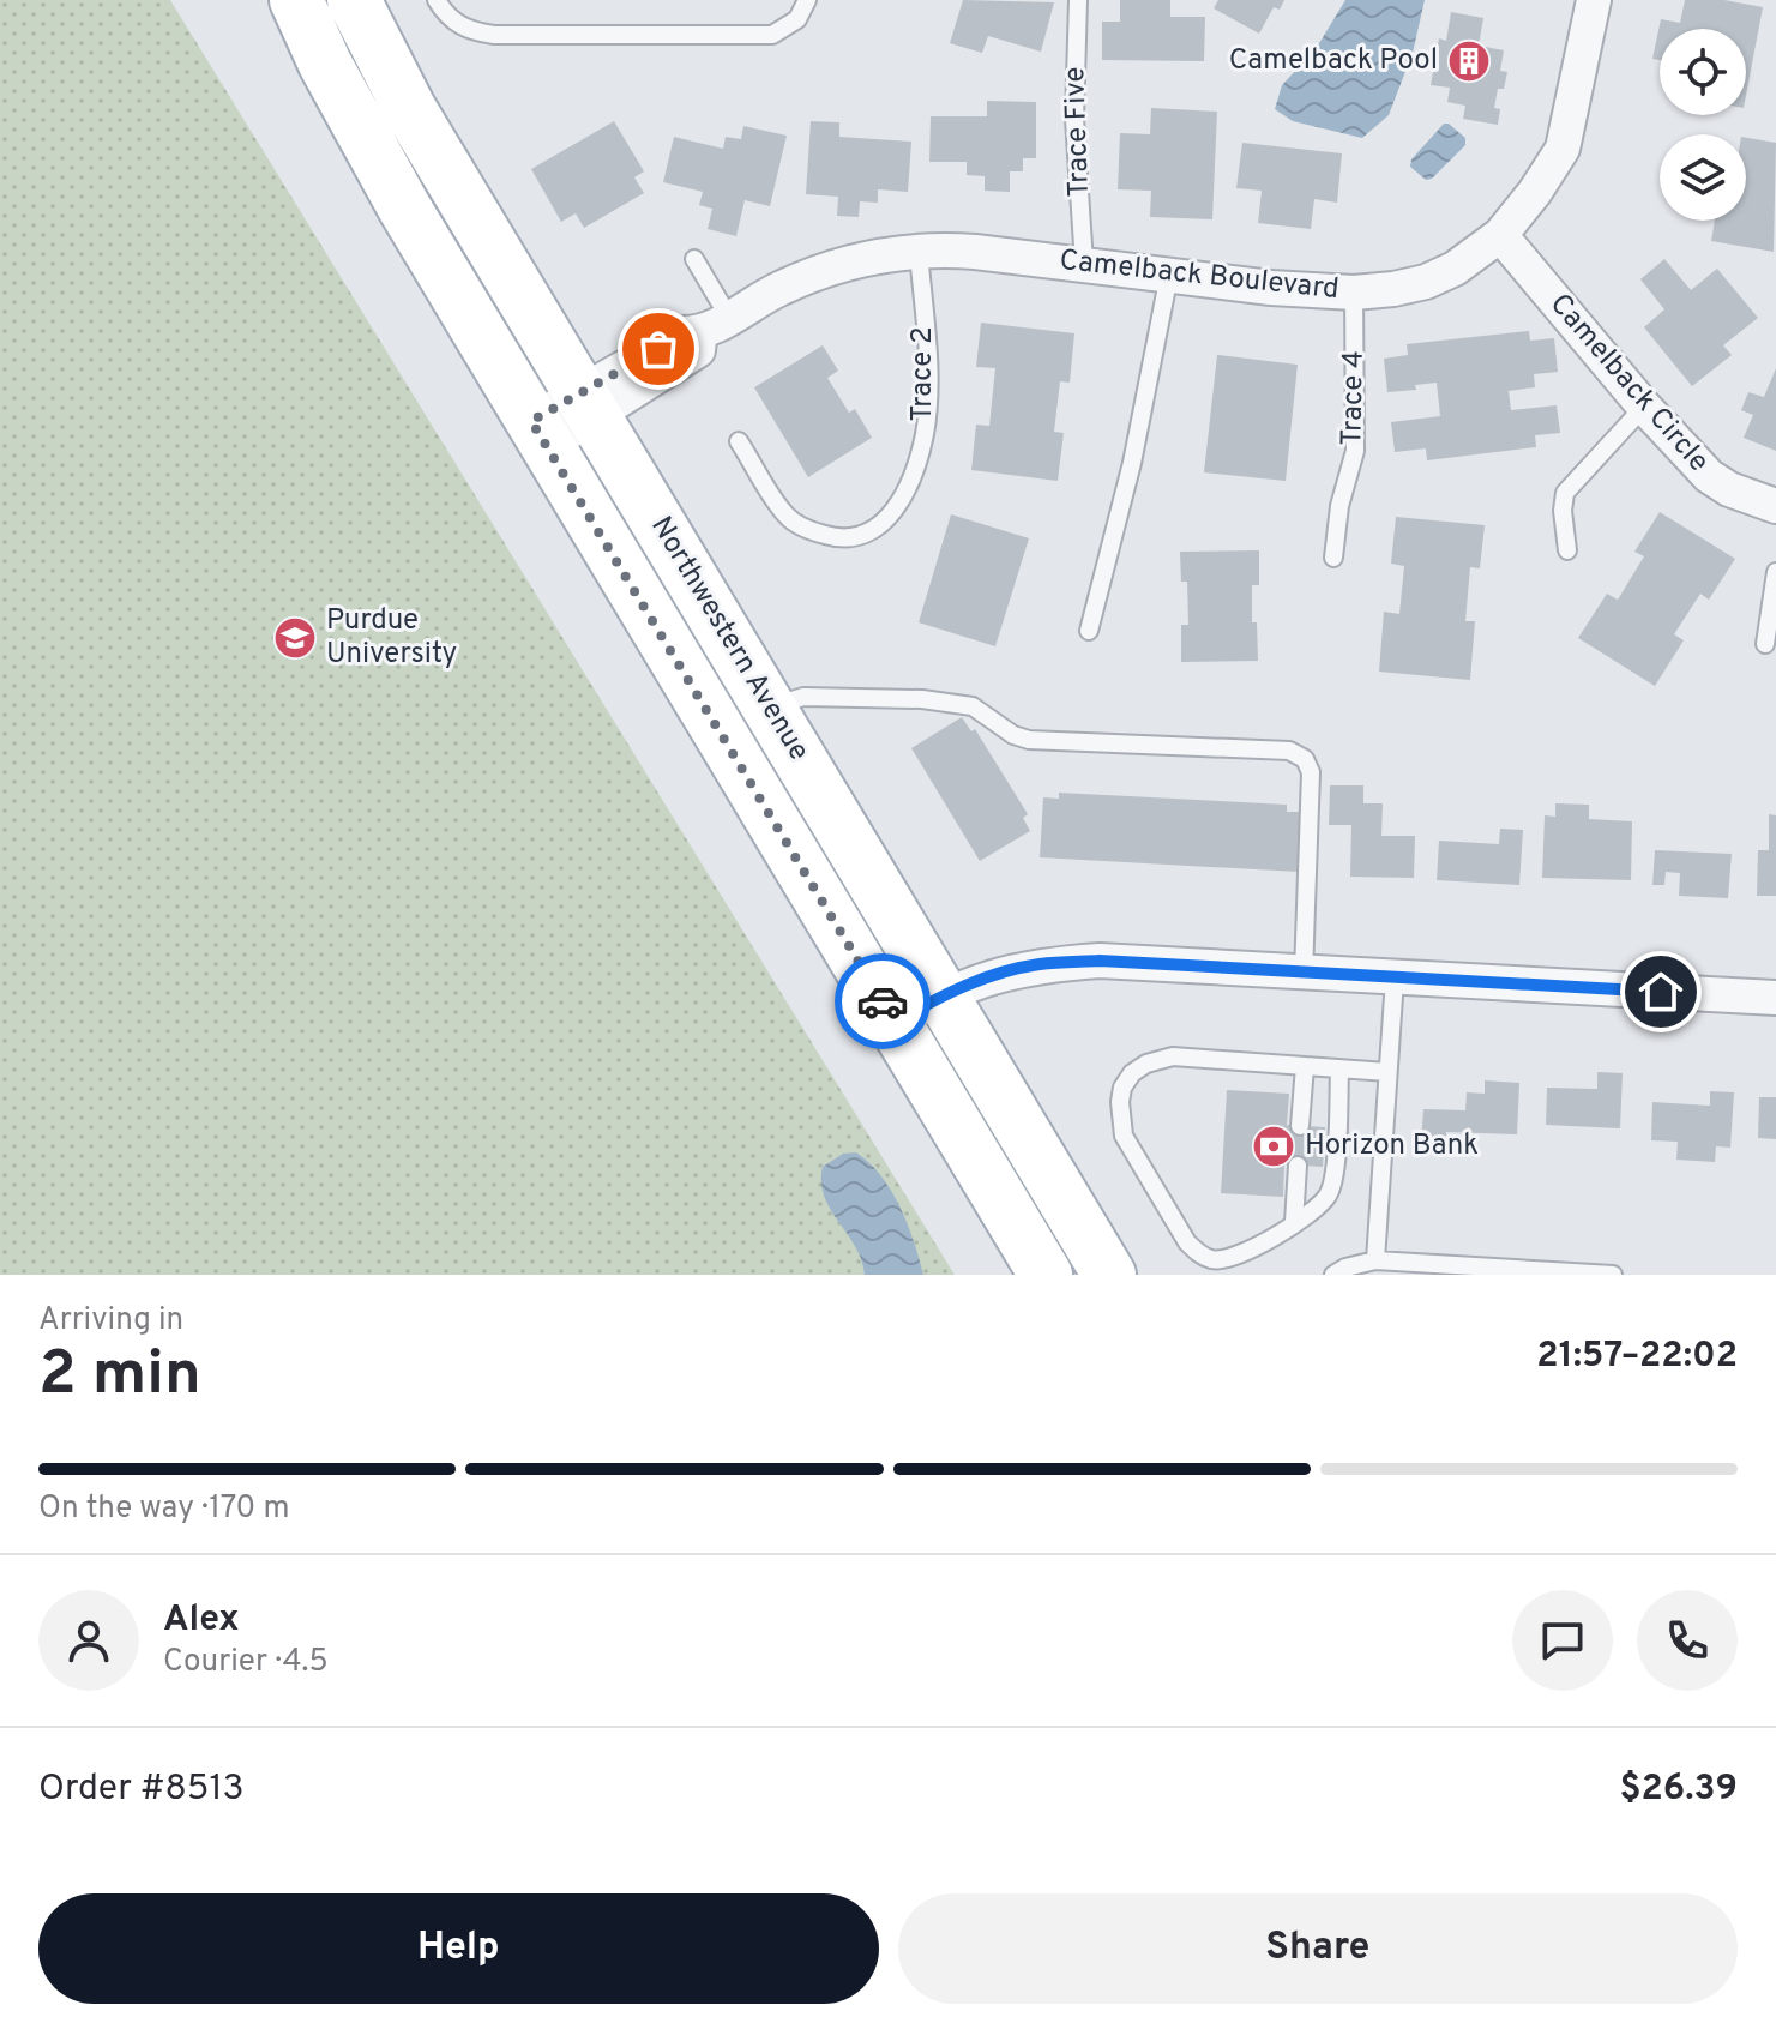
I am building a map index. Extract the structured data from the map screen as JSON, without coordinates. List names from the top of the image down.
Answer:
{
  "streets": {
    "main road": ["Northwestern Avenue"],
    "street": ["Camelback Boulevard", "Camelback Circle"],
    "lane": ["Trace Five", "Trace 2", "Trace 4"]
  },
  "crossings": [
    ["Trace Five", "Camelback Boulevard"],
    ["Camelback Boulevard", "Trace 2"],
    ["Camelback Boulevard", "Camelback Circle"],
    ["Camelback Boulevard", "Trace 4"],
    ["Camelback Boulevard", "Northwestern Avenue"]
  ],
  "places": {
    "building": ["Camelback Pool"],
    "school or university": ["Purdue University"],
    "bank": ["Horizon Bank"]
  },
  "page": {
    "heading": ["2 min", "Arriving in", "21:57–22:02"],
    "panel": [
      "Alex",
      "Courier · 4.5",
      "Order #8513",
      "$26.39"
    ],
    "bar": "On the way · 170 m",
    "buttons": ["Help", "Share"]
  }
}
